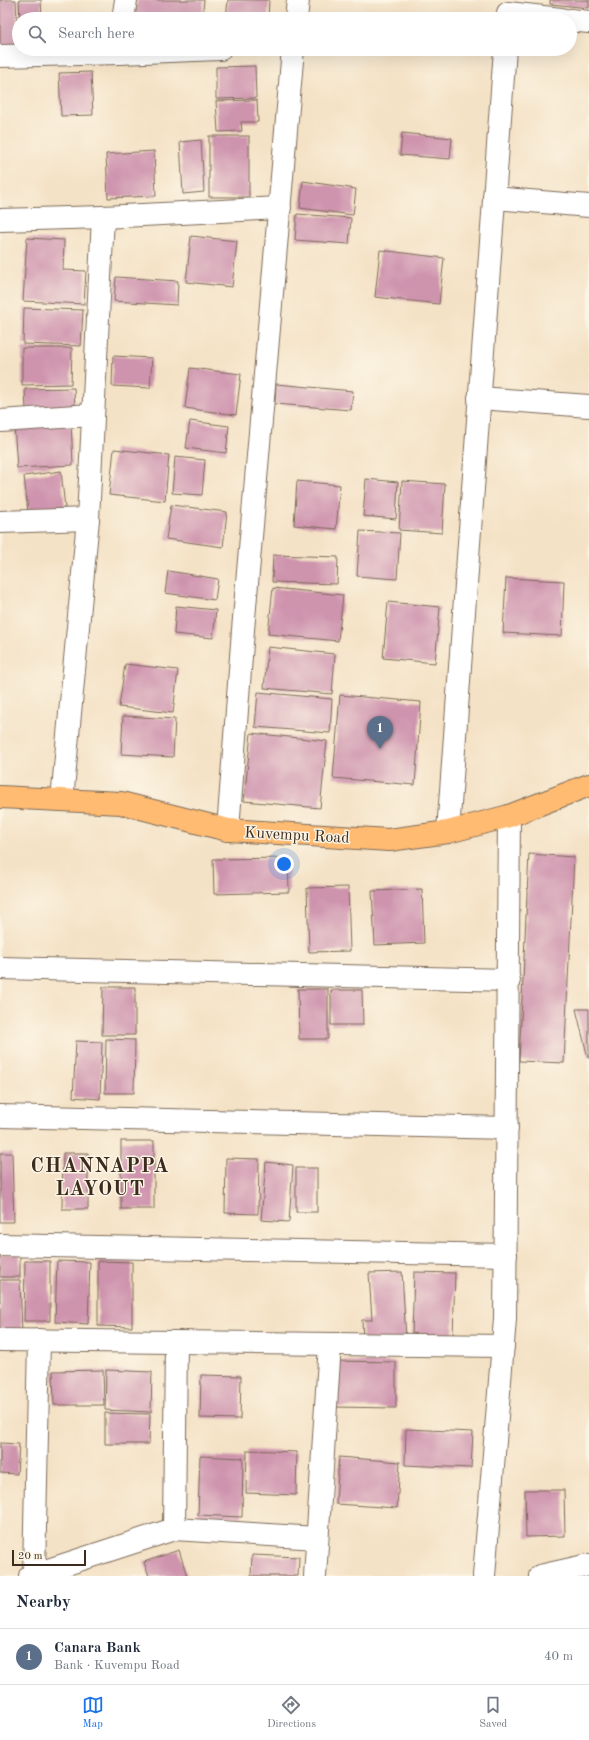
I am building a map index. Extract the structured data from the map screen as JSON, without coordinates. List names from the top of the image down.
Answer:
{
  "streets": {
    "main road": ["Kuvempu Road"]
  },
  "districts": ["CHANNAPPA LAYOUT"],
  "scale_bar": "20 m",
  "page": {
    "search": "Search here",
    "pins": "1",
    "scale": "20 m",
    "heading": "Nearby",
    "list": [
      {
        "mark": "1",
        "name": "Canara Bank",
        "note": "Bank · Kuvempu Road",
        "value": "40 m"
      }
    ],
    "nav": ["Map", "Directions", "Saved"]
  }
}
